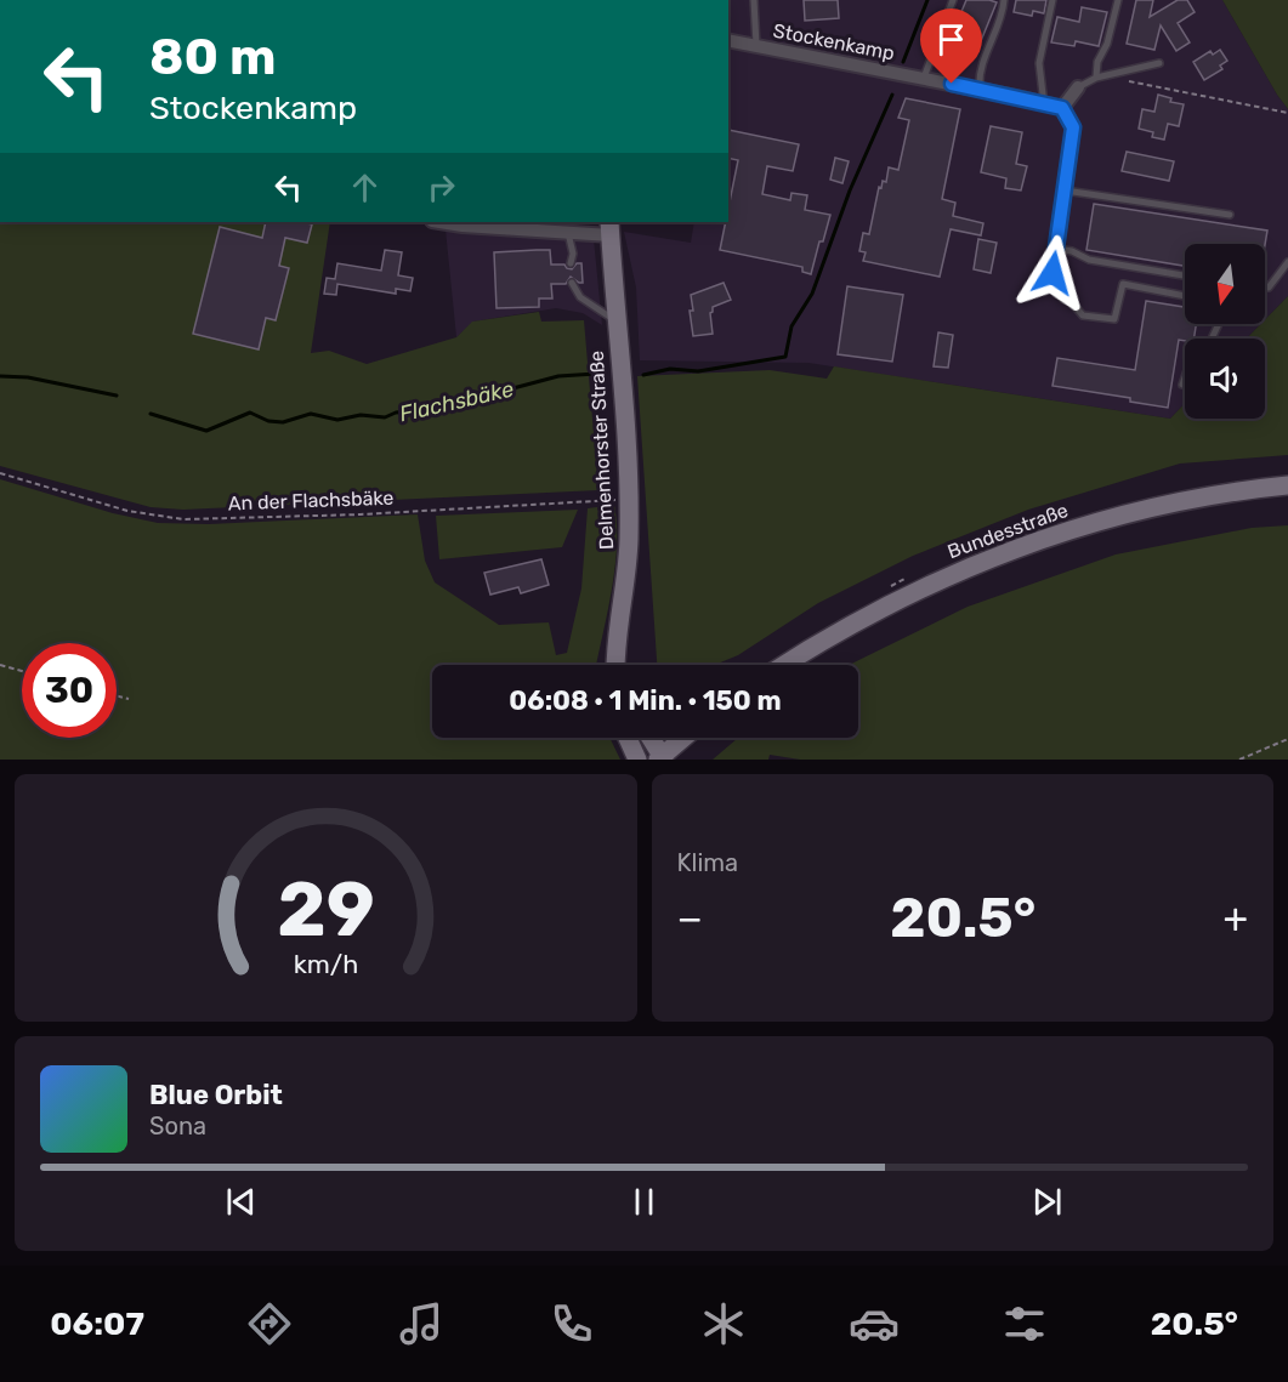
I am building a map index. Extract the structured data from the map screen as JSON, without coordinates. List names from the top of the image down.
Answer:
{
  "streets": {
    "main road": ["Delmenhorster Straße", "Bundesstraße"],
    "street": ["Stockenkamp"],
    "path": ["An der Flachsbäke"]
  },
  "crossings": [
    ["Delmenhorster Straße", "An der Flachsbäke"]
  ],
  "water": ["Flachsbäke"],
  "north": "bottom",
  "page": {
    "turn": ["80 m", "Stockenkamp"],
    "limit": "30",
    "trip": "06:08 · 1 Min. · 150 m",
    "tile": "Klima",
    "heat": ["−", "20.5°", "+"],
    "song": ["Blue Orbit", "Sona"],
    "tabs": ["06:07", "20.5°"],
    "gauge": ["29", "km/h"]
  }
}
